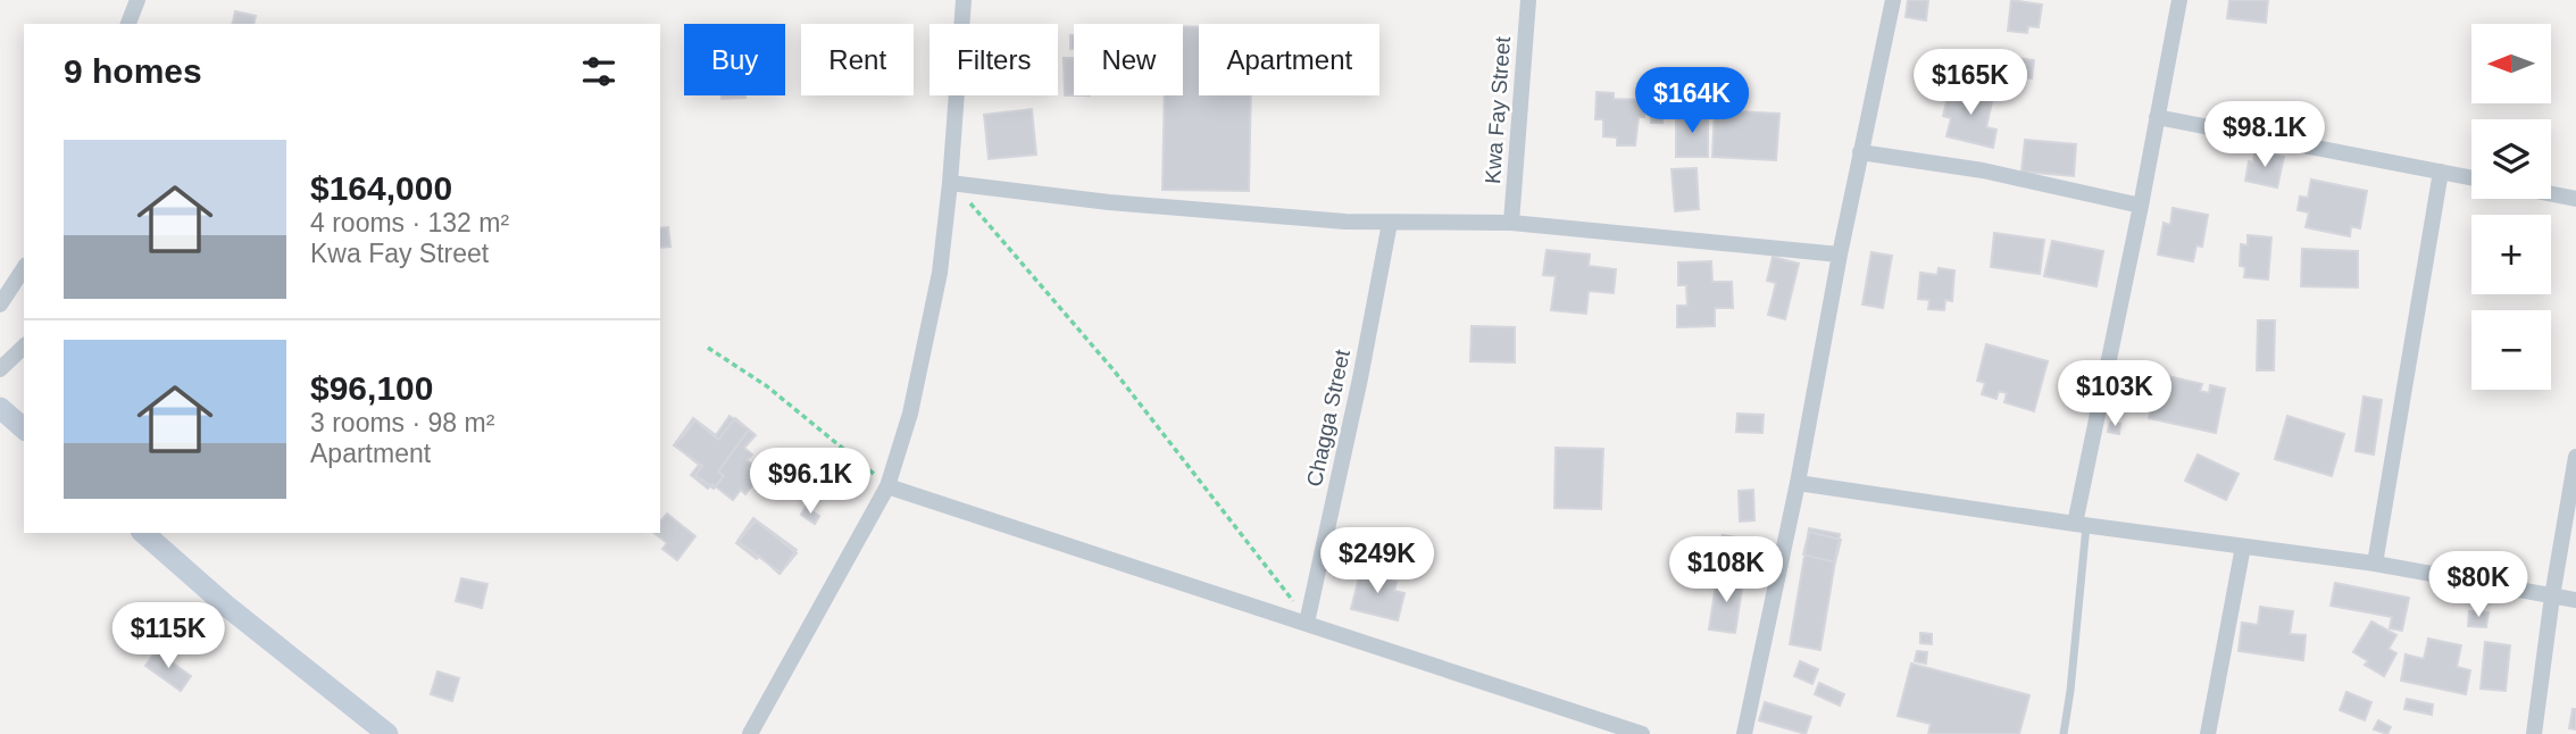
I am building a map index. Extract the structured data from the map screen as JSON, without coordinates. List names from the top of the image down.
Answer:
{
  "streets": {
    "street": ["Kwa Fay Street", "Chagga Street"]
  },
  "north": "left",
  "page": {
    "map_buttons": ["+", "−"],
    "chip": [
      "Buy",
      "Rent",
      "Filters",
      "New",
      "Apartment"
    ],
    "heading": "9 homes",
    "price": [
      "$165K",
      "$164K",
      "$98.1K",
      "$103K",
      "$96.1K",
      "$249K",
      "$108K",
      "$80K",
      "$115K"
    ],
    "list": [
      {
        "name": "$164,000",
        "note": "4 rooms · 132 m² · Kwa Fay Street"
      },
      {
        "name": "$96,100",
        "note": "3 rooms · 98 m² · Apartment"
      }
    ]
  }
}
